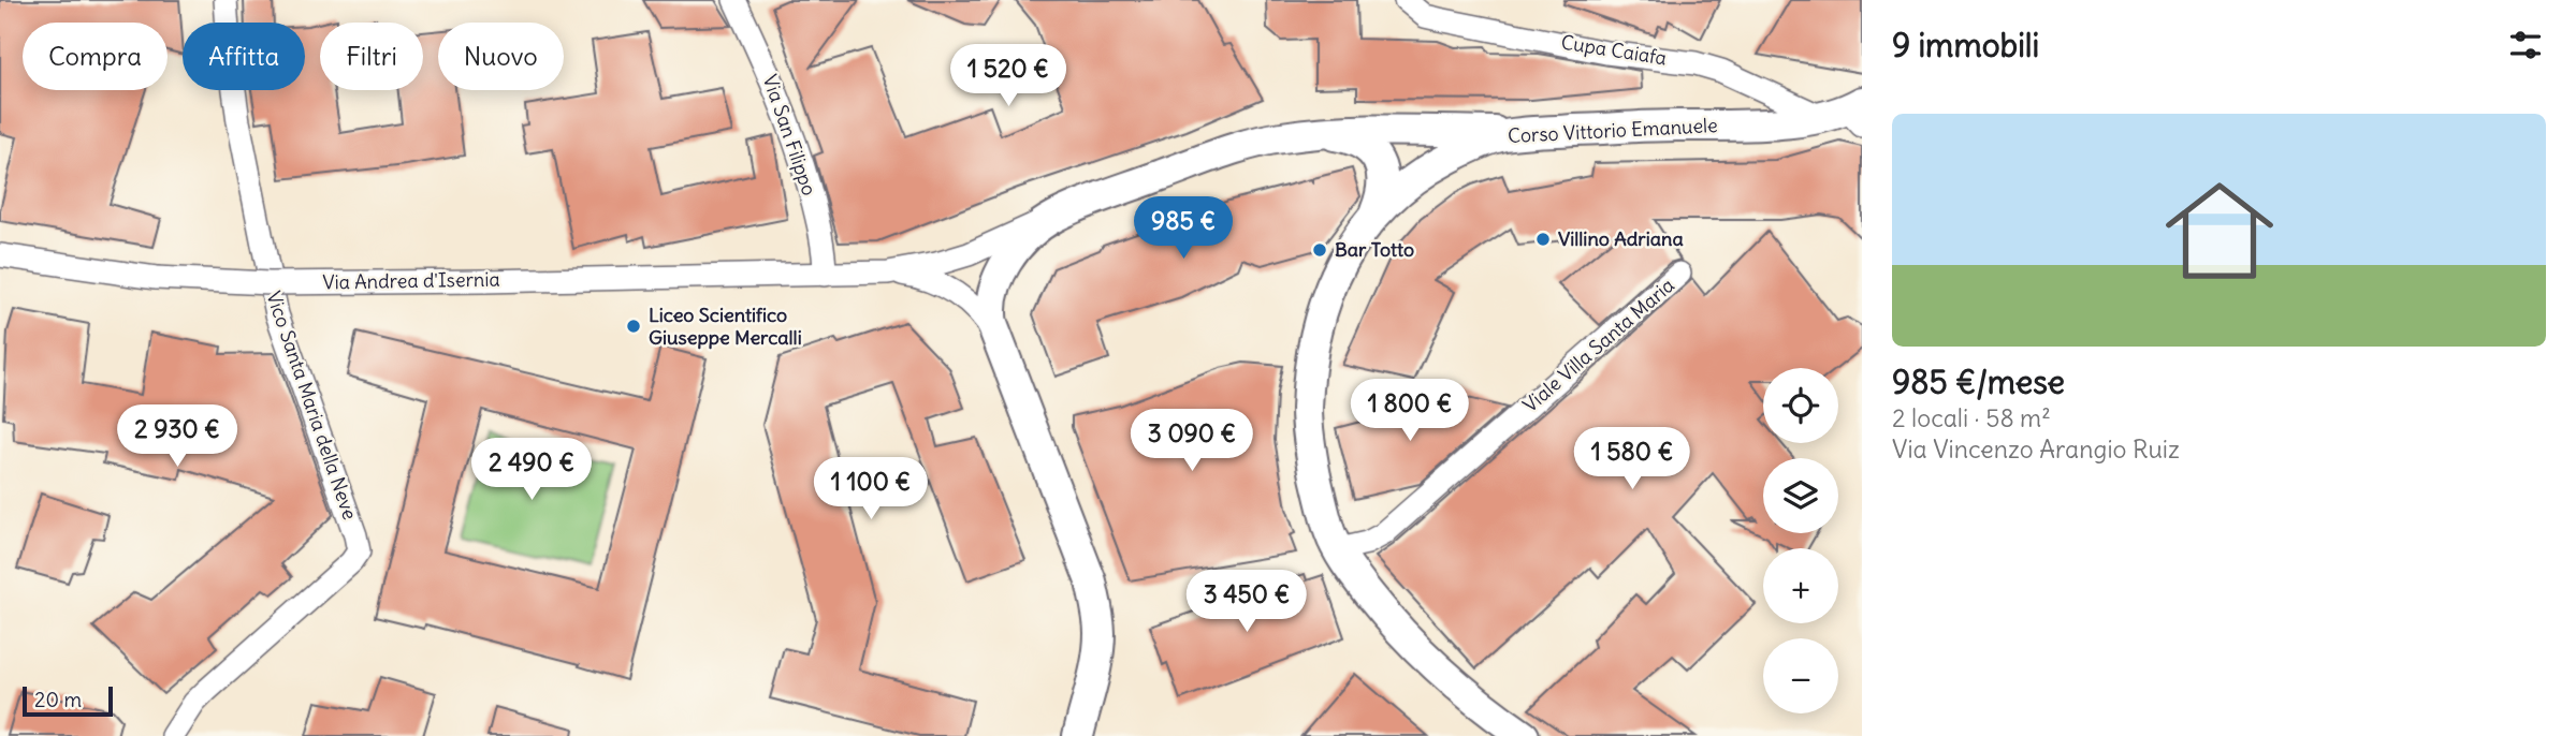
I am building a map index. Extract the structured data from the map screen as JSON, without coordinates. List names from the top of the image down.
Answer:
{
  "streets": {
    "street": [
      "Cupa Caiafa",
      "Corso Vittorio Emanuele",
      "Via San Filippo",
      "Via Andrea d'Isernia",
      "Viale Villa Santa Maria",
      "Vico Santa Maria della Neve"
    ]
  },
  "crossings": [
    ["Cupa Caiafa", "Corso Vittorio Emanuele"],
    ["Corso Vittorio Emanuele", "Viale Villa Santa Maria"],
    ["Via San Filippo", "Via Andrea d'Isernia"]
  ],
  "places": ["Villino Adriana", "Bar Totto", "Liceo Scientifico Giuseppe Mercalli"],
  "scale_bar": "20 m",
  "page": {
    "heading": "9 immobili",
    "chip": [
      "Compra",
      "Affitta",
      "Filtri",
      "Nuovo"
    ],
    "price": [
      "1 520 €",
      "985 €",
      "1 800 €",
      "2 930 €",
      "3 090 €",
      "1 580 €",
      "2 490 €",
      "1 100 €",
      "3 450 €"
    ],
    "list": [
      {
        "name": "985 €/mese",
        "note": "2 locali · 58 m² · Via Vincenzo Arangio Ruiz"
      }
    ],
    "map_buttons": ["+", "−"],
    "scale": "20 m"
  }
}
